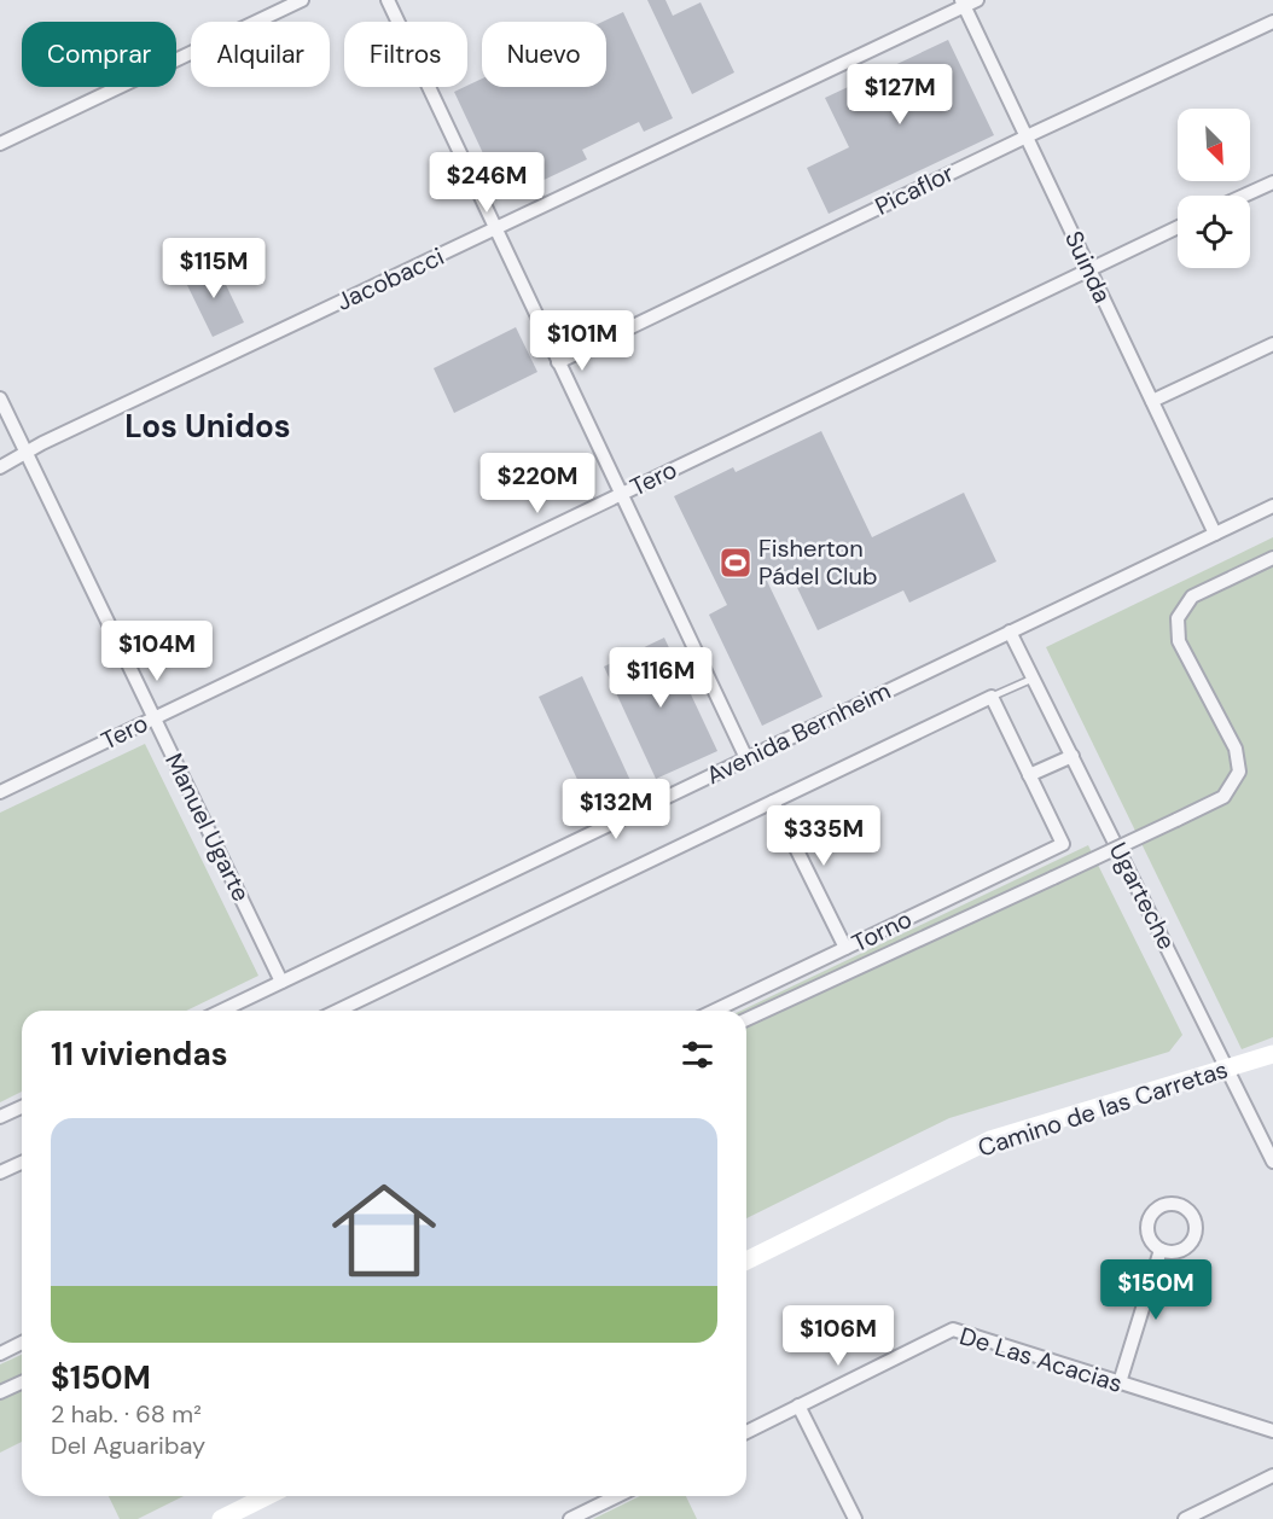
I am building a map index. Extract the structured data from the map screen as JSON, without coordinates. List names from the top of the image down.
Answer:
{
  "streets": {
    "street": [
      "Picaflor",
      "Suinda",
      "Jacobacci",
      "Tero",
      "Avenida Bernheim",
      "Manuel Ugarte",
      "Ugarteche",
      "Torno",
      "Camino de las Carretas",
      "De Las Acacias"
    ]
  },
  "crossings": [
    ["Picaflor", "Suinda"],
    ["Suinda", "Jacobacci"],
    ["Suinda", "Tero"],
    ["Suinda", "Avenida Bernheim"],
    ["Jacobacci", "Manuel Ugarte"],
    ["Tero", "Manuel Ugarte"],
    ["Avenida Bernheim", "Manuel Ugarte"],
    ["Avenida Bernheim", "Ugarteche"],
    ["Ugarteche", "Camino de las Carretas"]
  ],
  "districts": ["Los Unidos"],
  "places": {
    "sports": ["Fisherton Pádel Club"]
  },
  "north": "bottom right",
  "page": {
    "chip": [
      "Comprar",
      "Alquilar",
      "Filtros",
      "Nuevo"
    ],
    "price": [
      "$127M",
      "$246M",
      "$115M",
      "$101M",
      "$220M",
      "$104M",
      "$116M",
      "$132M",
      "$335M",
      "$150M",
      "$106M"
    ],
    "heading": "11 viviendas",
    "list": [
      {
        "name": "$150M",
        "note": "2 hab. · 68 m² · Del Aguaribay"
      }
    ]
  }
}
